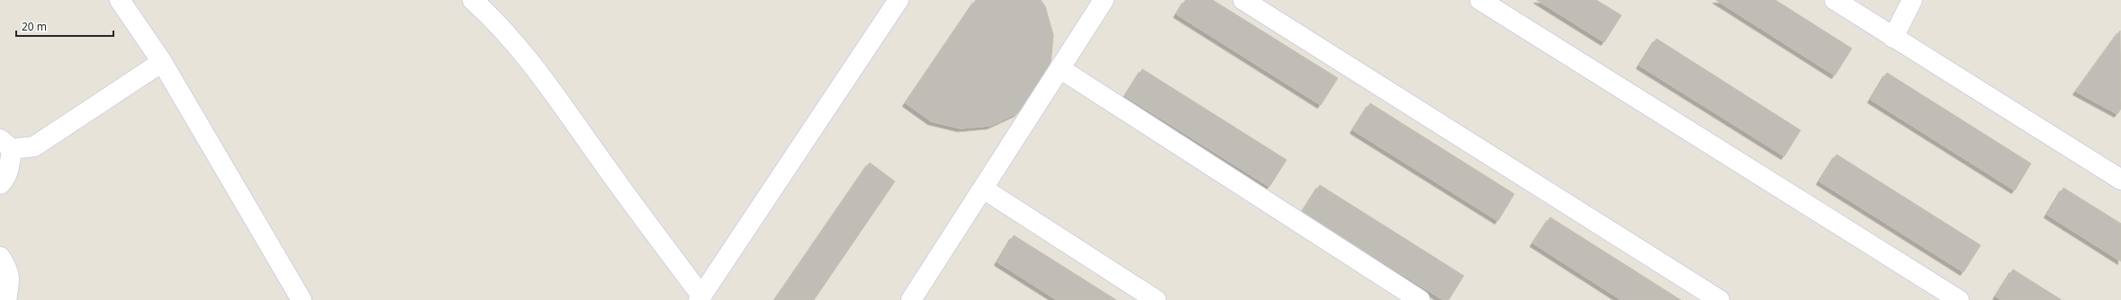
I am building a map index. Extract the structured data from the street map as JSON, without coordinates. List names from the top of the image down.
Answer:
{
  "scale_bar": "20 m"
}
